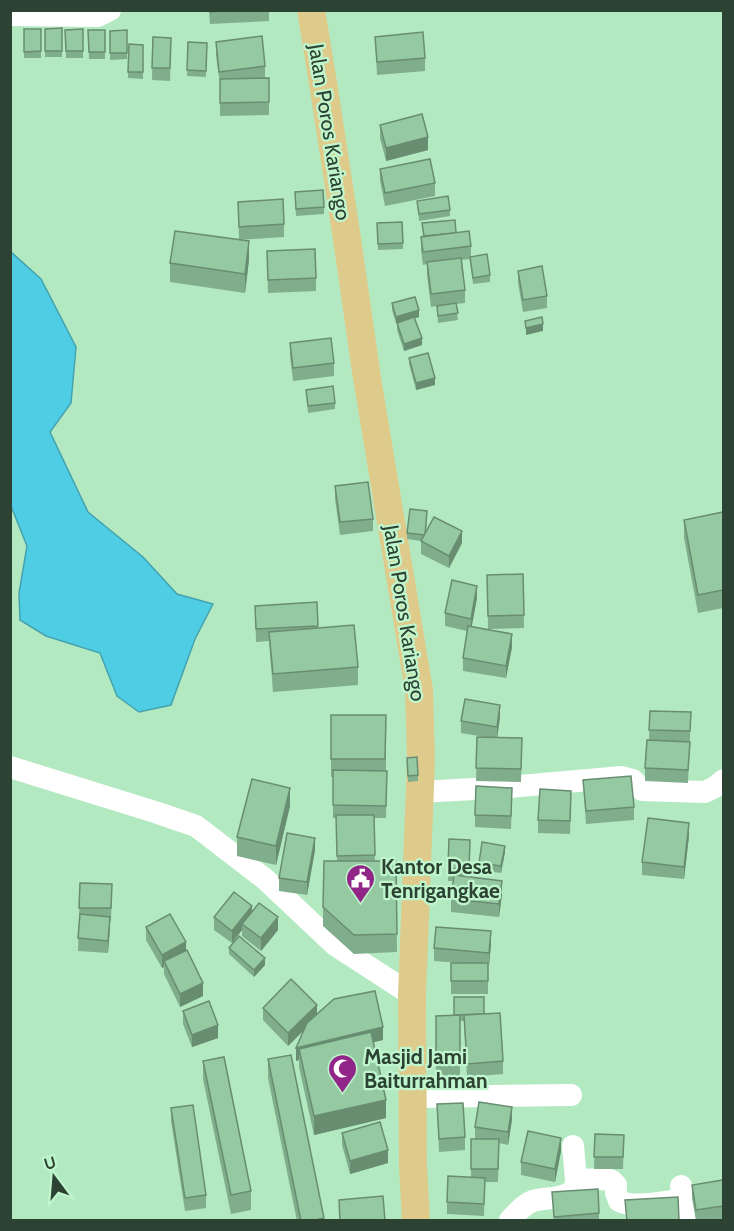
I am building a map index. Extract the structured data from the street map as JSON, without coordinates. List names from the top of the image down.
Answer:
{
  "streets": {
    "main road": ["Jalan Poros Kariango"]
  },
  "places": {
    "public building": ["Kantor Desa Tenrigangkae"],
    "mosque": ["Masjid Jami Baiturrahman"]
  },
  "north": "top"
}
